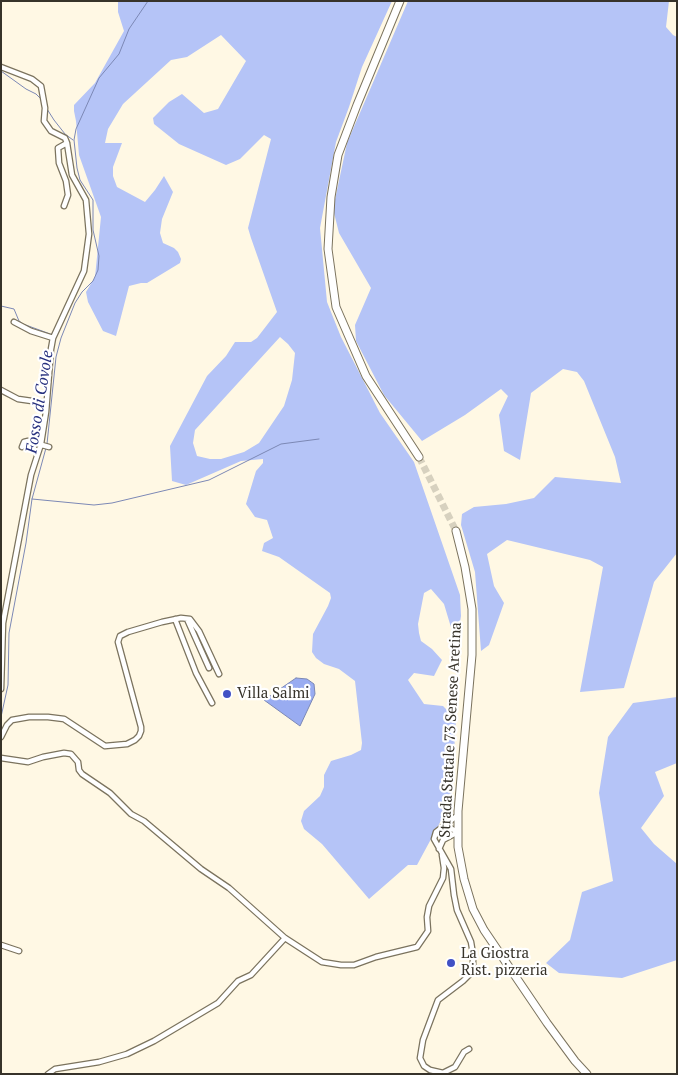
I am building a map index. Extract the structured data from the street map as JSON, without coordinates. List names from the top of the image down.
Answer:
{
  "streets": {
    "main road": ["Strada Statale 73 Senese Aretina"]
  },
  "water": ["Fosso di Covole"],
  "places": ["Villa Salmi", "La Giostra Rist. pizzeria"]
}
